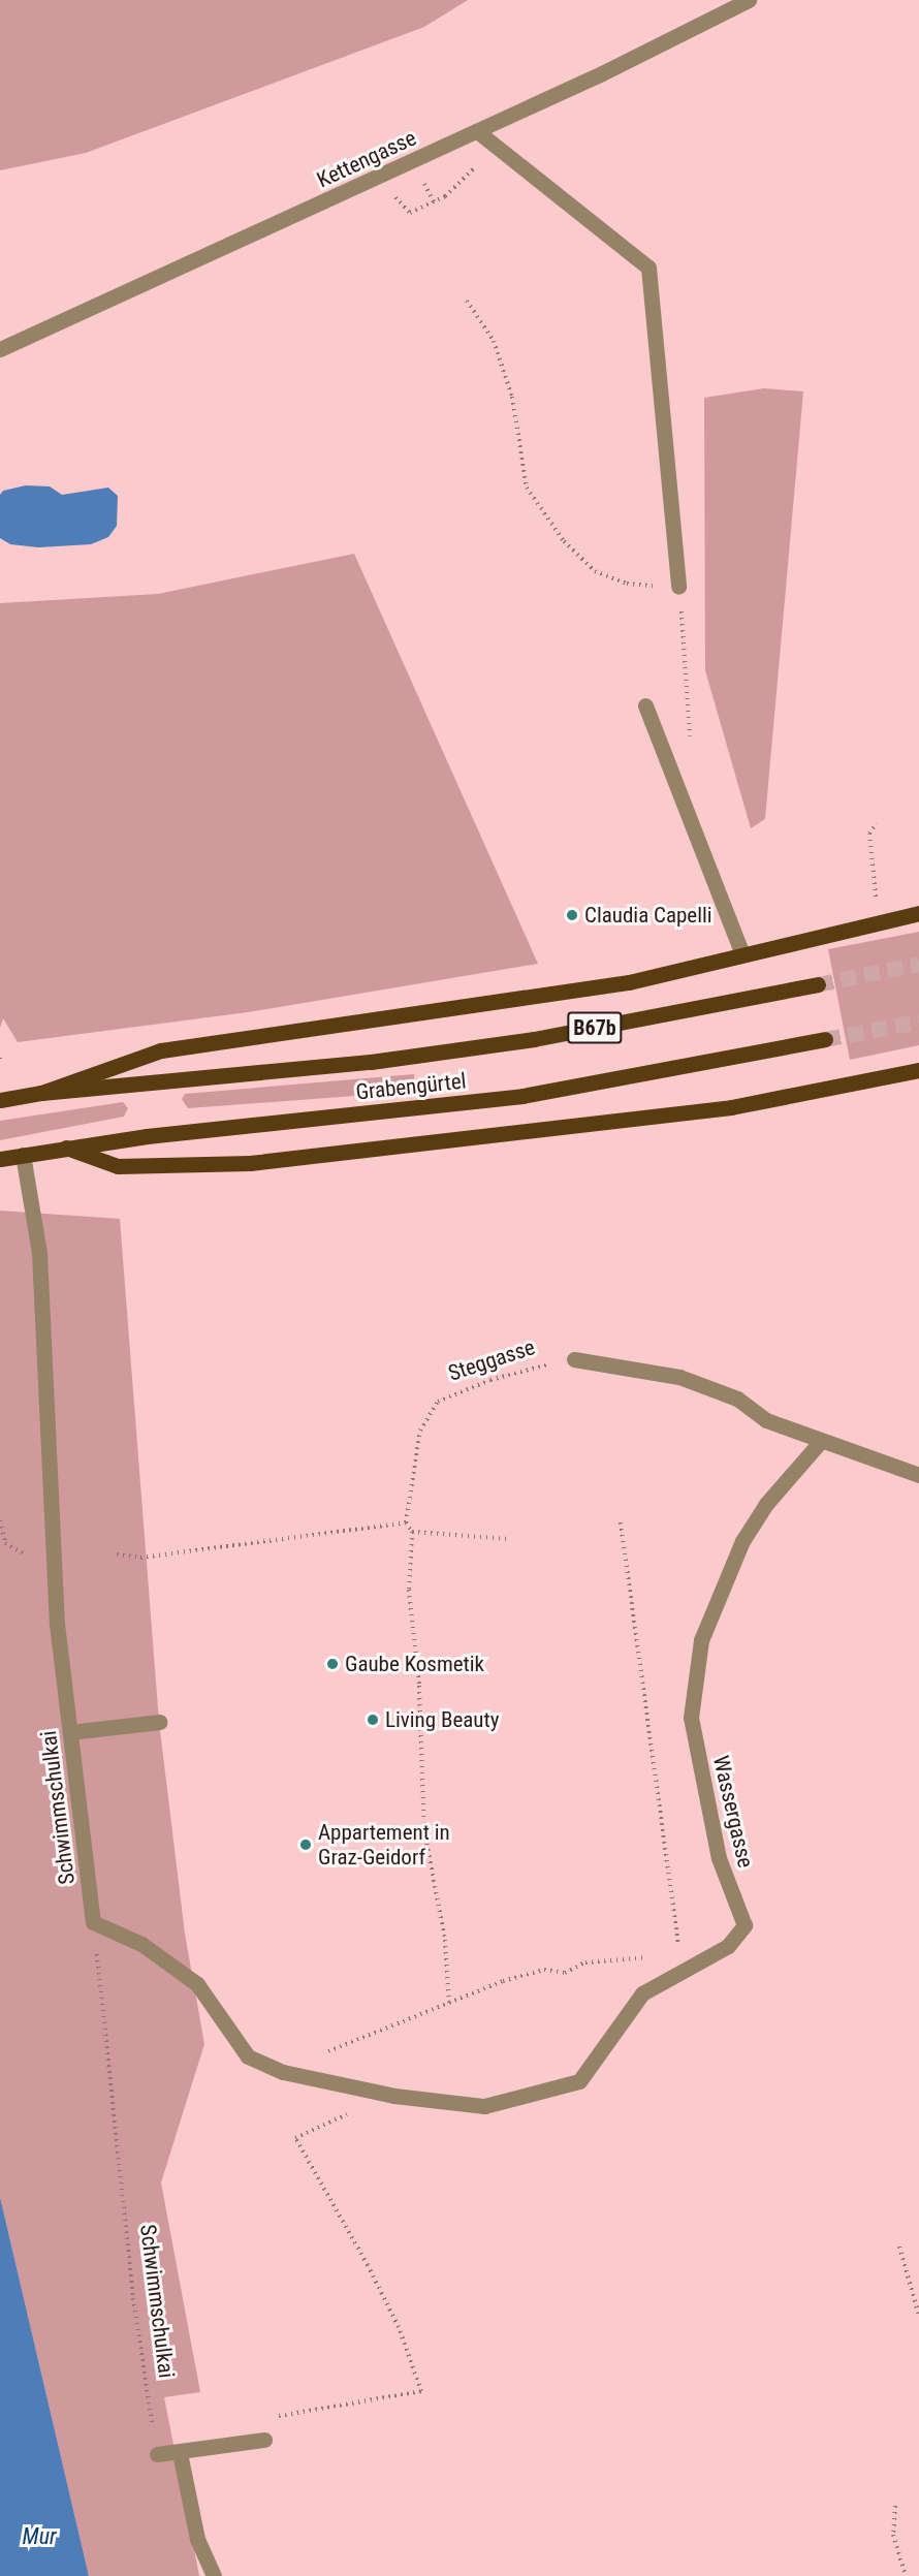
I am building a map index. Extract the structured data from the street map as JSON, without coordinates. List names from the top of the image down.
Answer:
{
  "streets": {
    "main road": ["B67b", "Grabengürtel"],
    "street": ["Kettengasse", "Schwimmschulkai", "Wassergasse"],
    "path": ["Steggasse"]
  },
  "crossings": [
    ["Grabengürtel", "Schwimmschulkai"],
    ["Schwimmschulkai", "Wassergasse"]
  ],
  "water": ["Mur"],
  "places": [
    "Claudia Capelli",
    "Gaube Kosmetik",
    "Living Beauty",
    "Appartement in Graz-Geidorf"
  ]
}
